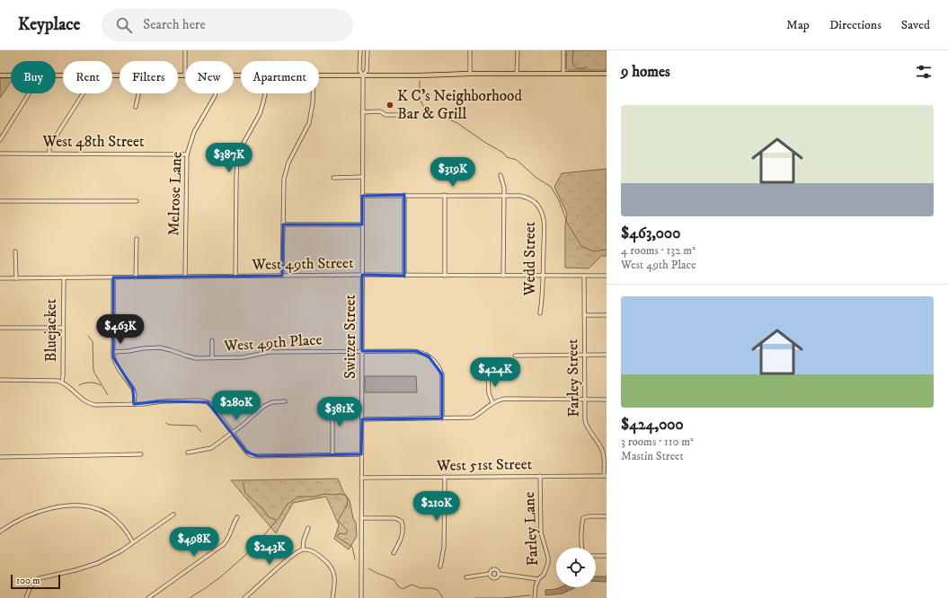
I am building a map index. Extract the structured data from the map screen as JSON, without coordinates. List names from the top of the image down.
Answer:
{
  "streets": {
    "street": [
      "West 48th Street",
      "Melrose Lane",
      "Wedd Street",
      "West 49th Street",
      "Bluejacket",
      "Switzer Street",
      "West 49th Place",
      "Farley Street",
      "West 51st Street",
      "Farley Lane"
    ]
  },
  "crossings": [
    ["West 48th Street", "Melrose Lane"],
    ["Melrose Lane", "West 49th Street"],
    ["Wedd Street", "West 49th Street"],
    ["West 49th Street", "Bluejacket"],
    ["West 49th Street", "Switzer Street"],
    ["West 49th Street", "Farley Street"],
    ["Switzer Street", "West 49th Place"],
    ["Switzer Street", "West 51st Street"],
    ["Farley Street", "West 51st Street"],
    ["West 51st Street", "Farley Lane"]
  ],
  "places": ["K C's Neighborhood Bar & Grill"],
  "scale_bar": "100 m",
  "page": {
    "header": "Keyplace",
    "search": "Search here",
    "nav": ["Map", "Directions", "Saved"],
    "heading": "9 homes",
    "chip": [
      "Buy",
      "Rent",
      "Filters",
      "New",
      "Apartment"
    ],
    "list": [
      {
        "name": "$463,000",
        "note": "4 rooms · 132 m² · West 49th Place"
      },
      {
        "name": "$424,000",
        "note": "3 rooms · 110 m² · Mastin Street"
      }
    ],
    "price": [
      "$387K",
      "$319K",
      "$463K",
      "$424K",
      "$280K",
      "$381K",
      "$210K",
      "$498K",
      "$243K"
    ],
    "scale": "100 m"
  }
}
